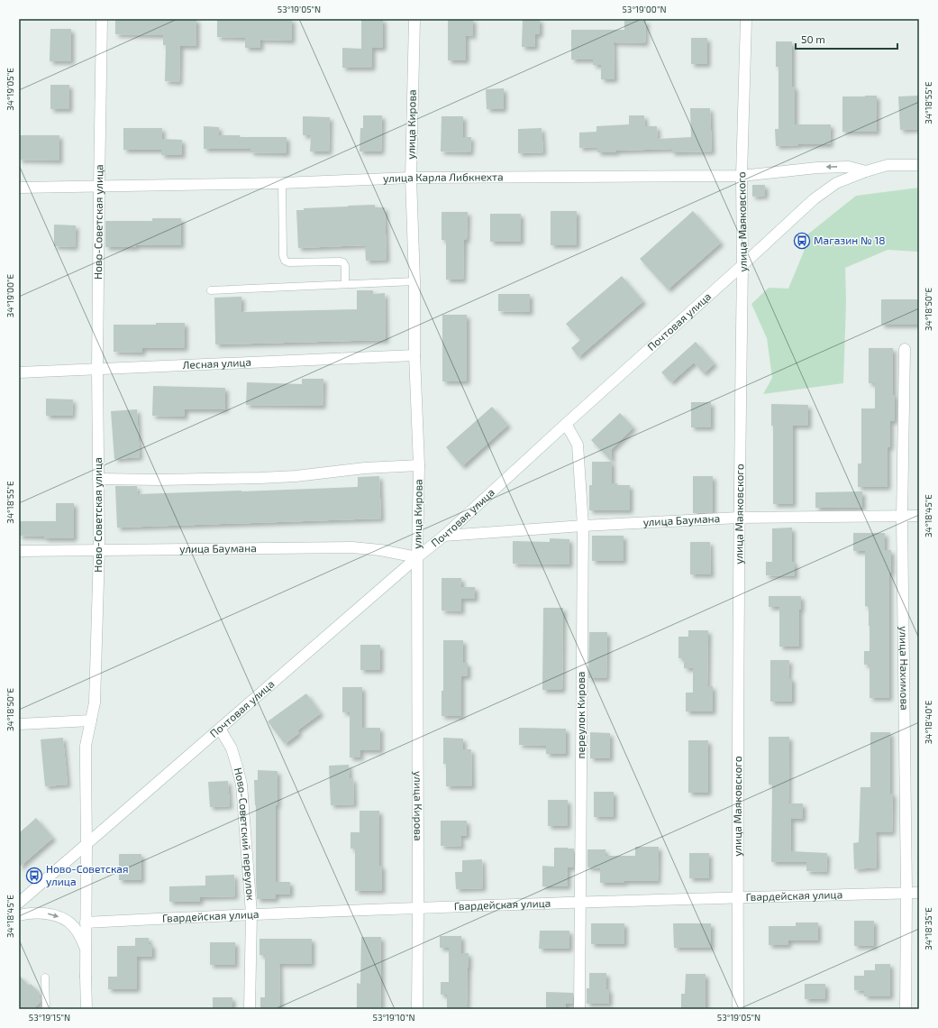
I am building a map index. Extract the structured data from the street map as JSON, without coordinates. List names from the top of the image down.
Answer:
{
  "streets": {
    "street": [
      "улица Кирова",
      "улица Карла Либкнехта",
      "улица Маяковского",
      "Ново-Советская улица",
      "Почтовая улица",
      "Лесная улица",
      "улица Баумана",
      "улица Нахимова",
      "переулок Кирова",
      "Ново-Советский переулок",
      "Гвардейская улица"
    ]
  },
  "crossings": [
    ["улица Кирова", "улица Карла Либкнехта"],
    ["улица Кирова", "Почтовая улица"],
    ["улица Кирова", "Лесная улица"],
    ["улица Кирова", "улица Баумана"],
    ["улица Кирова", "Гвардейская улица"],
    ["улица Карла Либкнехта", "улица Маяковского"],
    ["улица Карла Либкнехта", "Ново-Советская улица"],
    ["улица Карла Либкнехта", "Почтовая улица"],
    ["улица Маяковского", "Почтовая улица"],
    ["улица Маяковского", "улица Баумана"],
    ["улица Маяковского", "Гвардейская улица"],
    ["Ново-Советская улица", "Почтовая улица"],
    ["Ново-Советская улица", "Лесная улица"],
    ["Ново-Советская улица", "улица Баумана"],
    ["Ново-Советская улица", "Гвардейская улица"],
    ["Почтовая улица", "улица Баумана"],
    ["Почтовая улица", "переулок Кирова"],
    ["Почтовая улица", "Ново-Советский переулок"],
    ["улица Баумана", "улица Нахимова"],
    ["улица Баумана", "переулок Кирова"],
    ["улица Нахимова", "Гвардейская улица"],
    ["переулок Кирова", "Гвардейская улица"],
    ["Ново-Советский переулок", "Гвардейская улица"]
  ],
  "places": {
    "bus stop": ["Магазин № 18", "Ново-Советская улица"]
  },
  "scale_bar": "50 m",
  "coordinates": [
    "53°19'05\"N",
    "53°19'00\"N",
    "34°19'05\"E",
    "34°18'55\"E",
    "34°19'00\"E",
    "34°18'50\"E",
    "34°18'45\"E",
    "34°18'40\"E",
    "34°18'35\"E",
    "53°19'15\"N",
    "53°19'10\"N"
  ]
}
